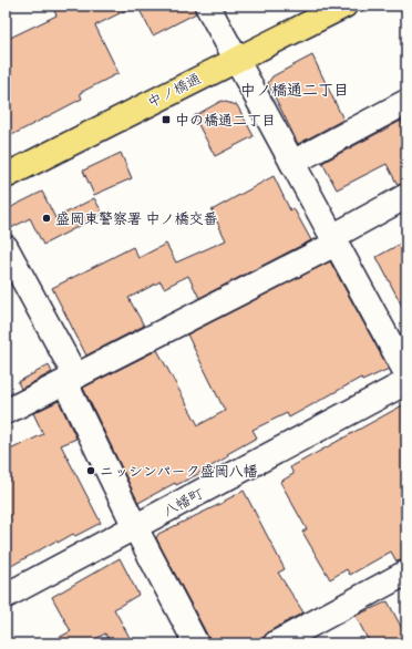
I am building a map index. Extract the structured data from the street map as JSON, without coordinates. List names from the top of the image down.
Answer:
{
  "streets": {
    "highway": ["中ノ橋通"],
    "street": ["八幡町"]
  },
  "districts": ["中ノ橋通二丁目"],
  "places": {
    "transit": ["中の橋通二丁目"],
    "other": ["盛岡東警察署 中ノ橋交番", "ニッシンパーク盛岡八幡"]
  }
}
